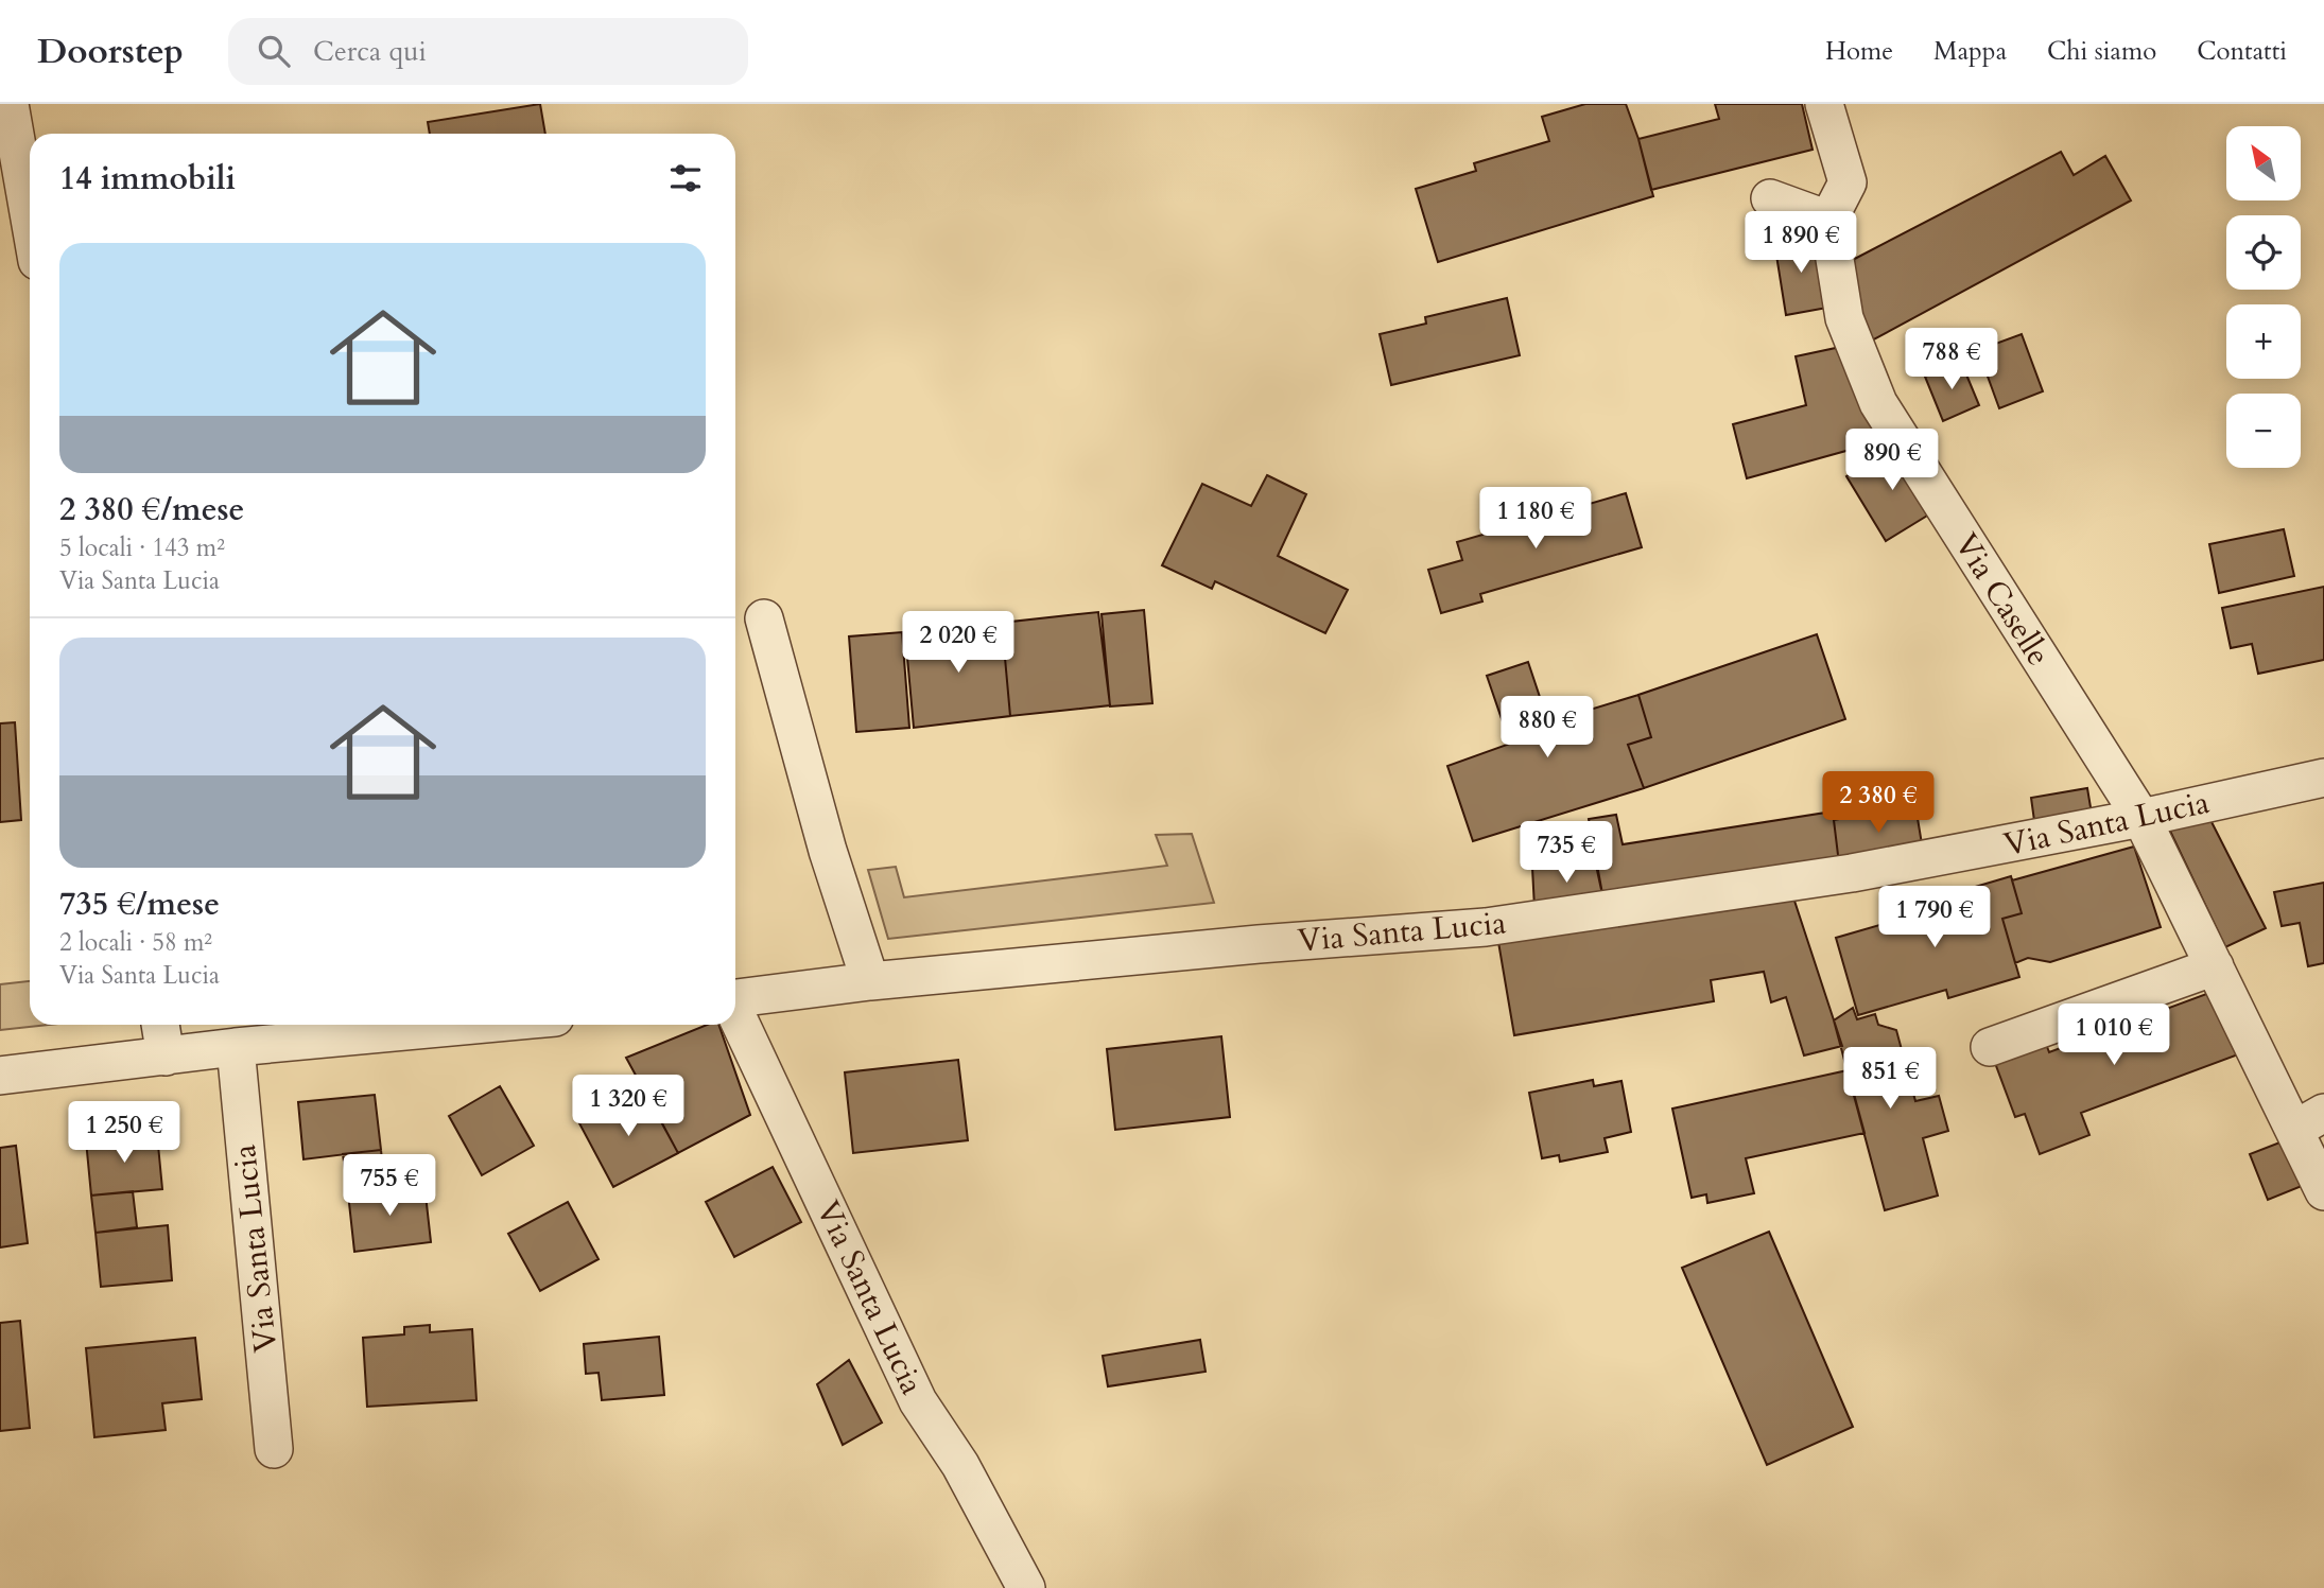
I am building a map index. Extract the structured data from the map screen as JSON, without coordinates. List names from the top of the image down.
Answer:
{
  "streets": {
    "street": ["Via Caselle", "Via Santa Lucia"]
  },
  "crossings": [
    ["Via Caselle", "Via Santa Lucia"]
  ],
  "north": "top left",
  "page": {
    "header": "Doorstep",
    "search": "Cerca qui",
    "nav": [
      "Home",
      "Mappa",
      "Chi siamo",
      "Contatti"
    ],
    "map_buttons": ["+", "−"],
    "heading": "14 immobili",
    "price": [
      "1 890 €",
      "788 €",
      "890 €",
      "1 180 €",
      "2 020 €",
      "880 €",
      "2 380 €",
      "735 €",
      "1 790 €",
      "1 010 €",
      "851 €",
      "1 320 €",
      "1 250 €",
      "755 €"
    ],
    "list": [
      {
        "name": "2 380 €/mese",
        "note": "5 locali · 143 m² · Via Santa Lucia"
      },
      {
        "name": "735 €/mese",
        "note": "2 locali · 58 m² · Via Santa Lucia"
      }
    ]
  }
}
